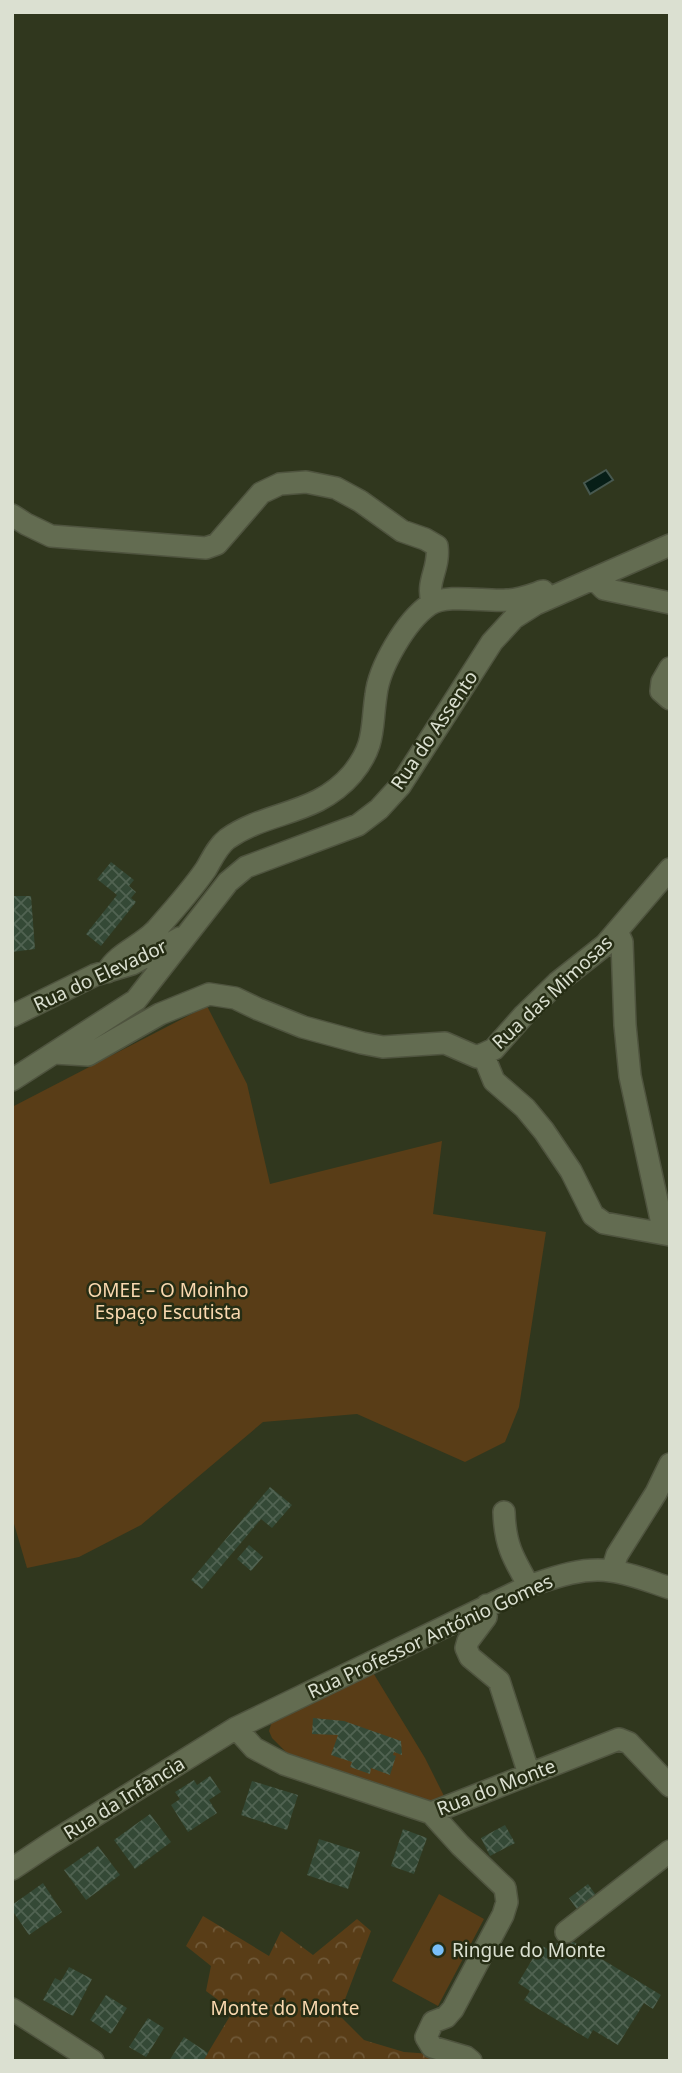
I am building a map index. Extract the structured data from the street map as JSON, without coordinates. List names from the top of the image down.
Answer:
{
  "streets": {
    "street": [
      "Rua do Assento",
      "Rua do Elevador",
      "Rua das Mimosas",
      "Rua Professor António Gomes",
      "Rua do Monte",
      "Rua da Infância"
    ]
  },
  "crossings": [
    ["Rua do Assento", "Rua do Elevador"],
    ["Rua do Assento", "Rua das Mimosas"],
    ["Rua Professor António Gomes", "Rua do Monte"],
    ["Rua Professor António Gomes", "Rua da Infância"],
    ["Rua do Monte", "Rua da Infância"]
  ],
  "parks": ["OMEE – O Moinho Espaço Escutista", "Monte do Monte"],
  "places": ["Ringue do Monte"]
}
